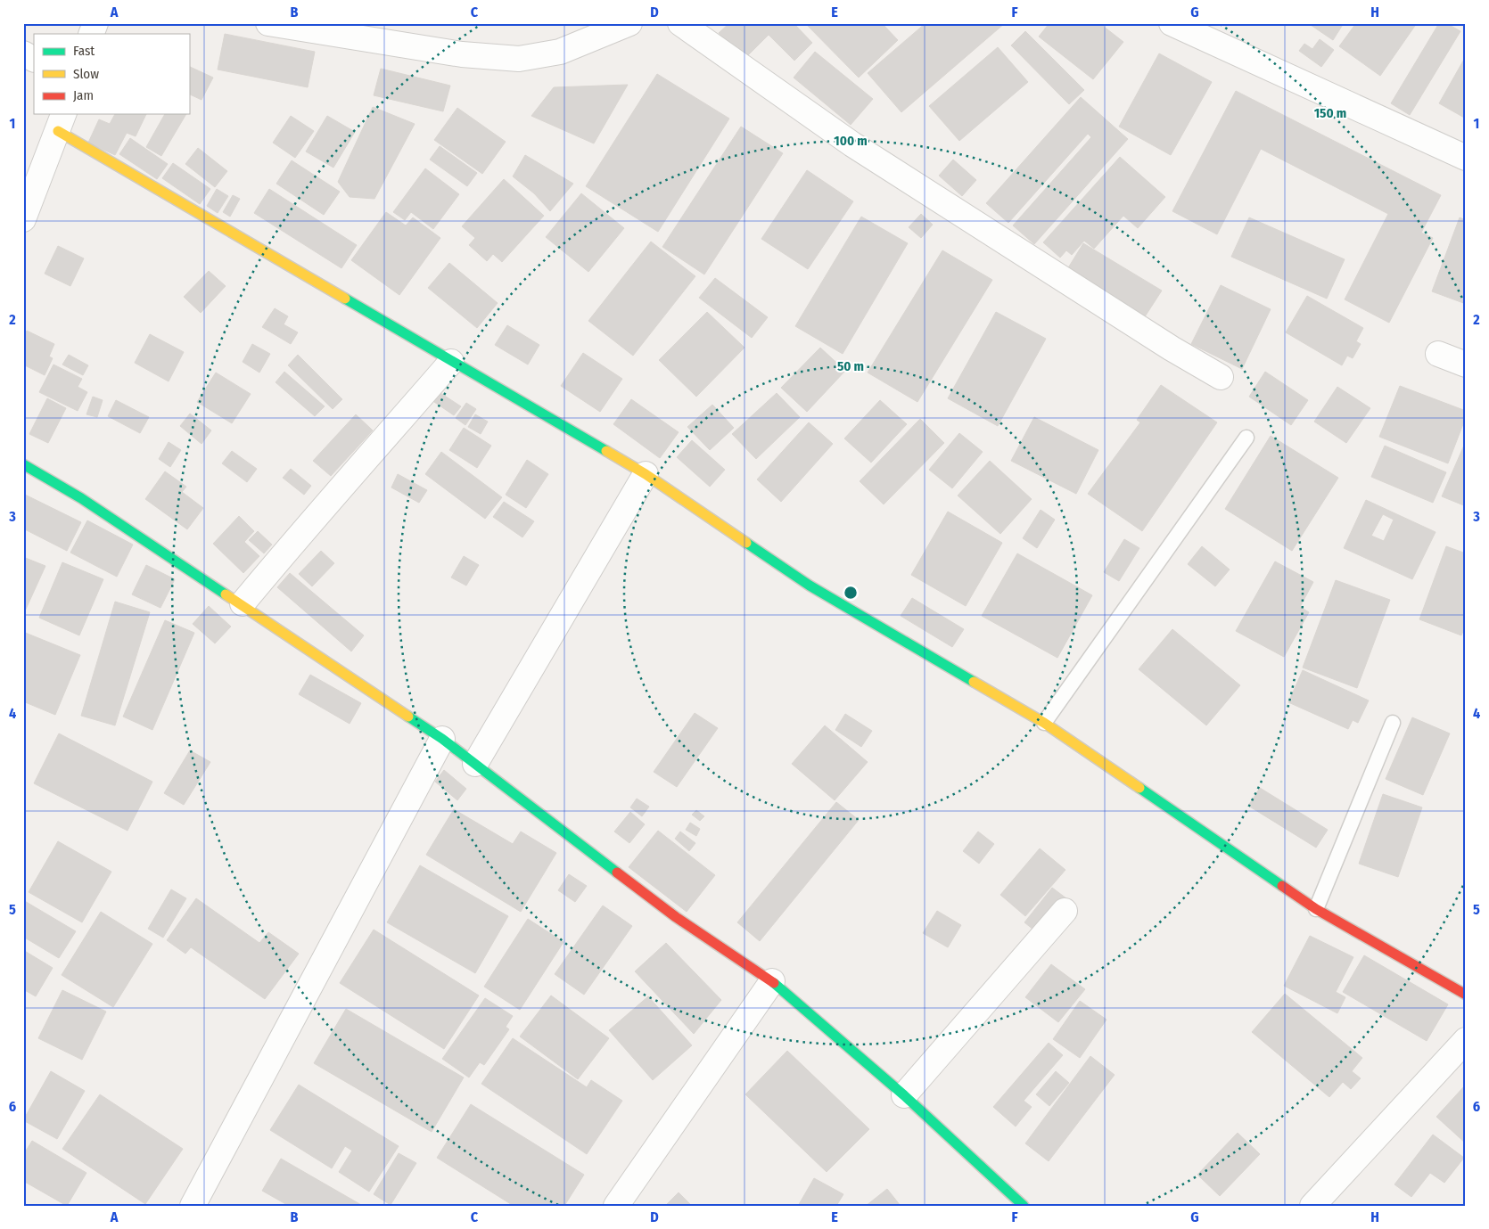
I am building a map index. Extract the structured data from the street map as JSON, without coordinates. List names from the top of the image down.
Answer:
{
  "legend": ["Fast", "Slow", "Jam"],
  "grid": {
    "columns": [
      "A",
      "B",
      "C",
      "D",
      "E",
      "F",
      "G",
      "H"
    ],
    "rows": [
      "1",
      "2",
      "3",
      "4",
      "5",
      "6"
    ]
  },
  "rings": ["150 m", "100 m", "50 m"]
}
